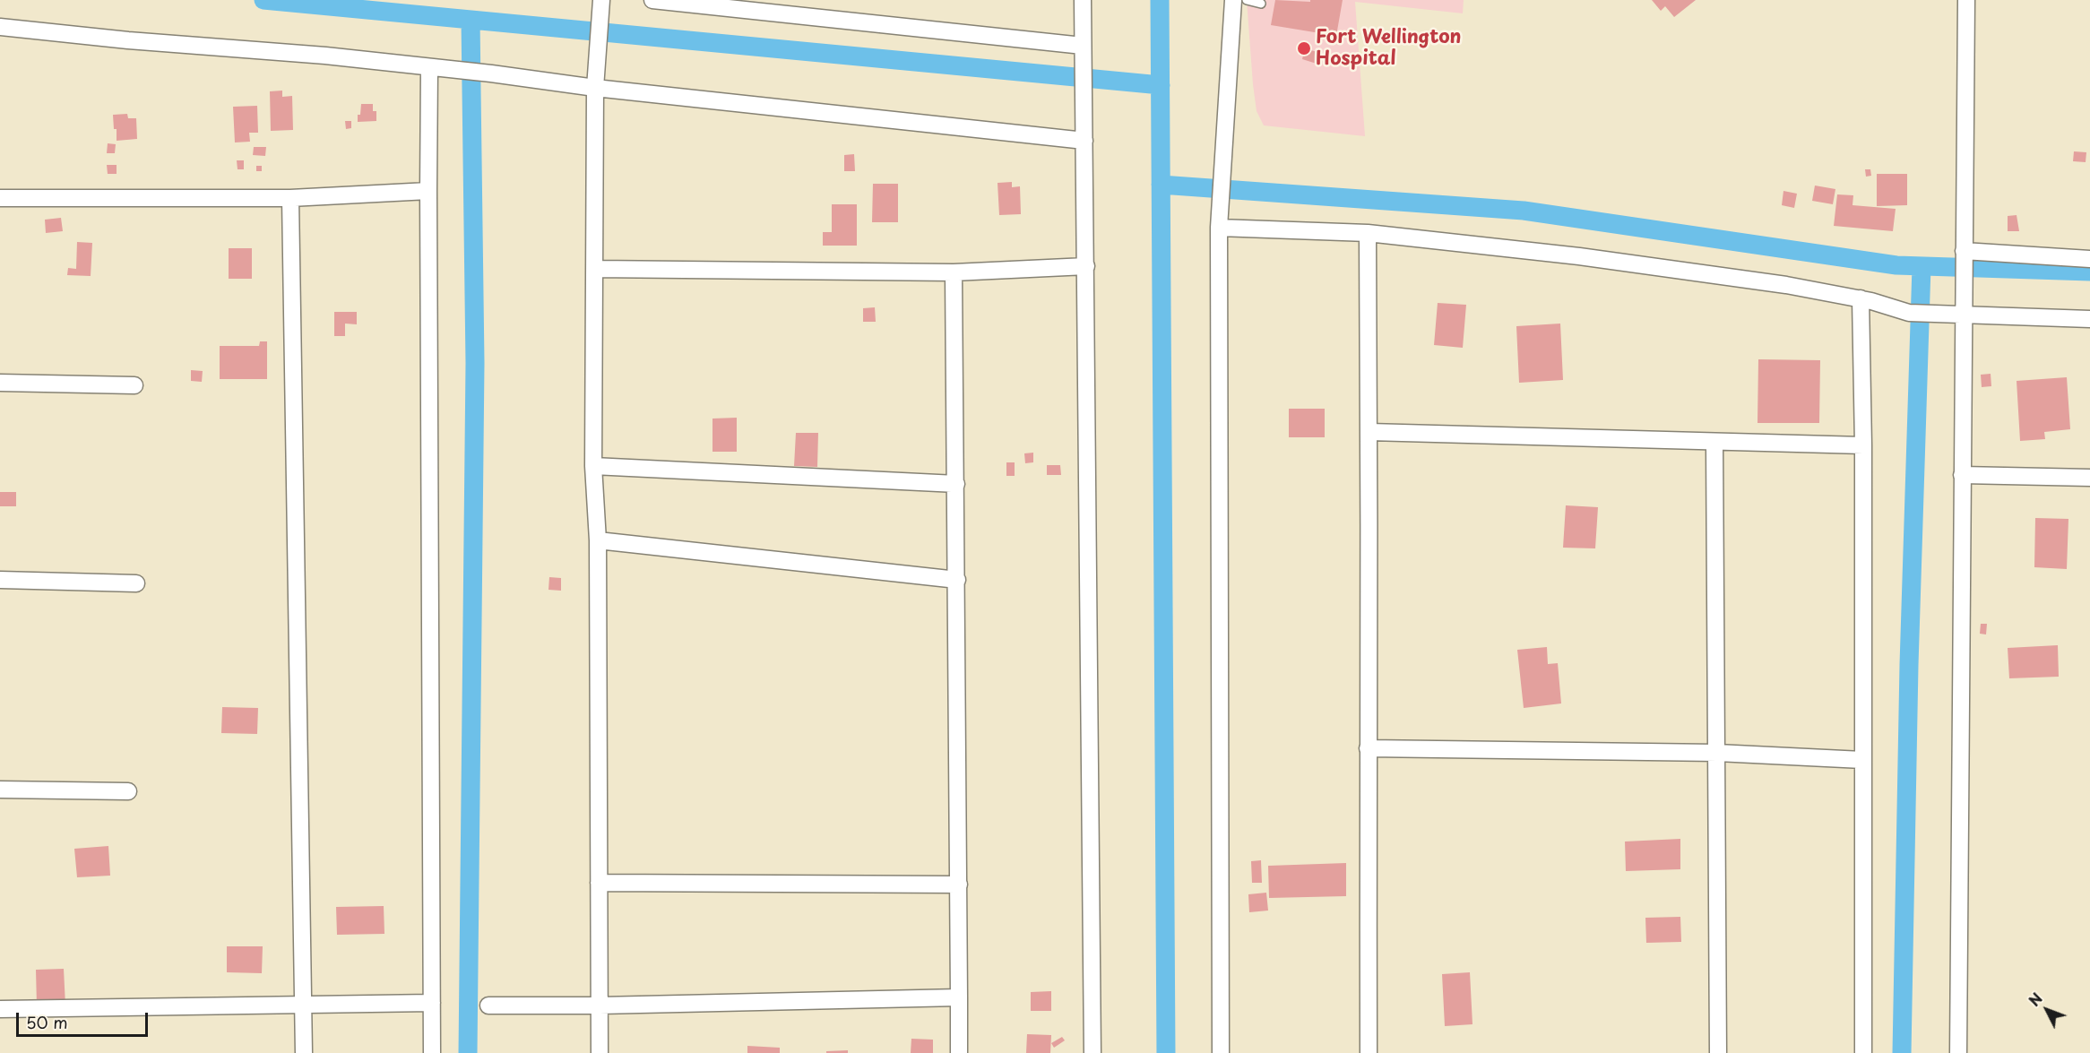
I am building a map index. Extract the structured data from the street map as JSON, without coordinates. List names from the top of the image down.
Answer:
{
  "places": ["Fort Wellington Hospital"],
  "scale_bar": "50 m",
  "north": "top left"
}
